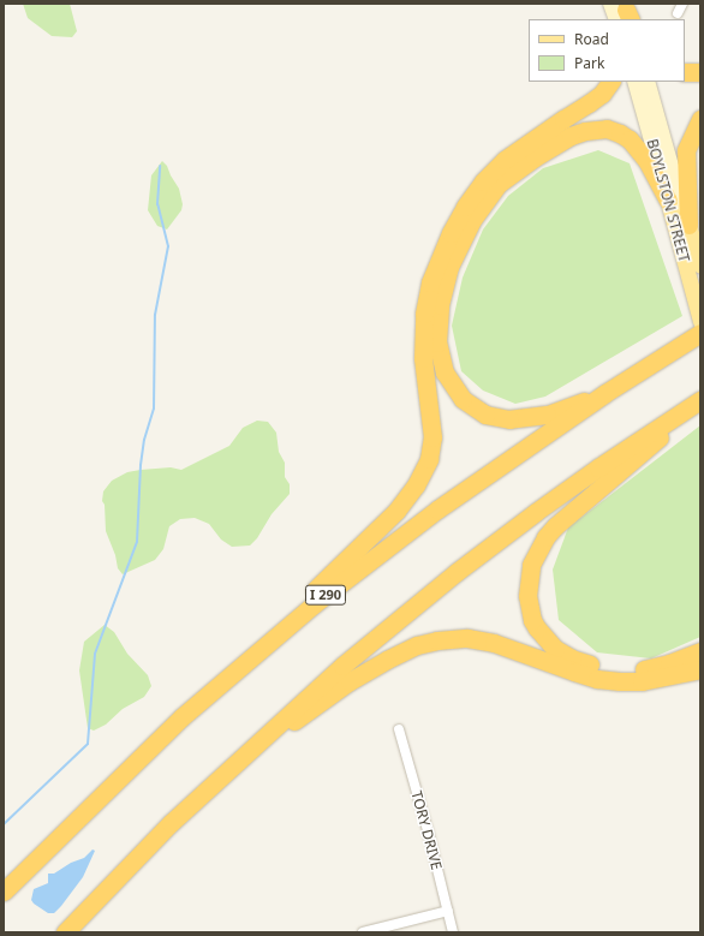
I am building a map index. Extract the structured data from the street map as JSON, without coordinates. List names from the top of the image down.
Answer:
{
  "streets": {
    "highway": ["I 290"],
    "main road": ["BOYLSTON STREET"],
    "street": ["TORY DRIVE"]
  },
  "legend": ["Road", "Park"]
}
